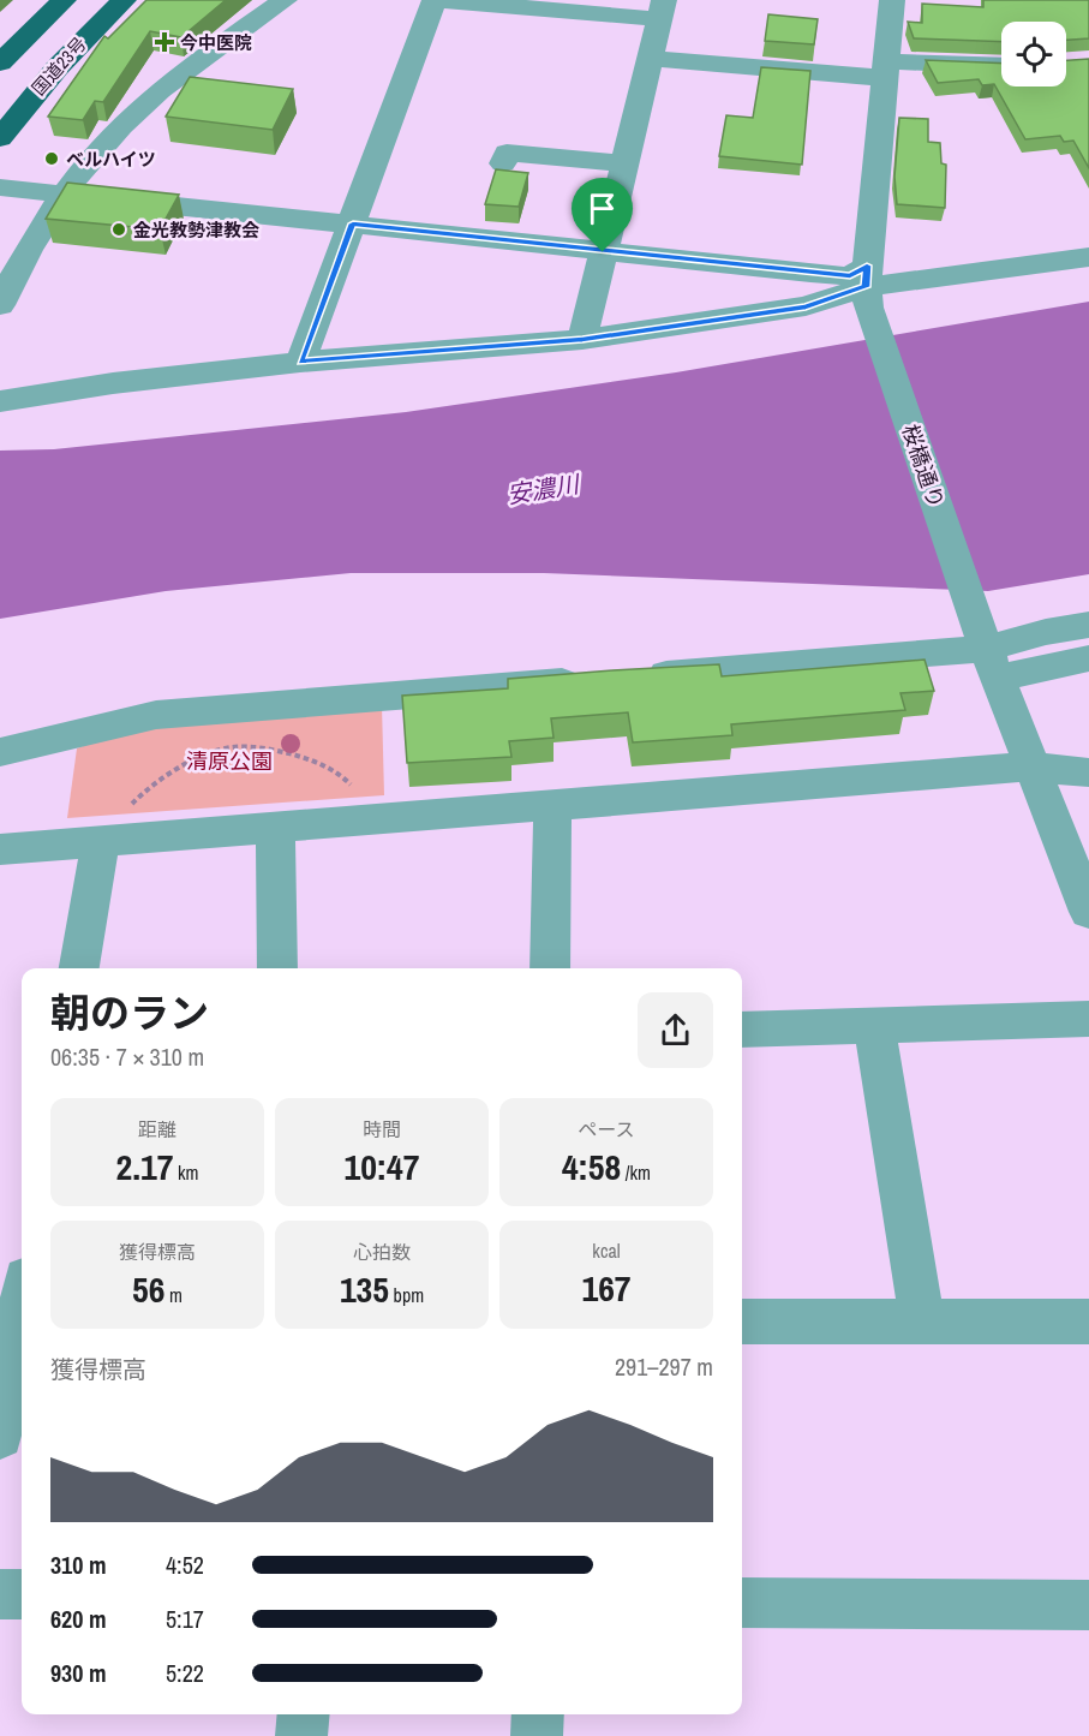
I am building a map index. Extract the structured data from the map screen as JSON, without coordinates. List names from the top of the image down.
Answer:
{
  "streets": {
    "highway": ["国道23号"],
    "street": ["桜橋通り"]
  },
  "water": ["安濃川"],
  "parks": ["清原公園"],
  "places": {
    "health": ["今中医院"],
    "other": ["ベルハイツ", "金光教勢津教会"]
  },
  "page": {
    "heading": ["朝のラン", "06:35 · 7 × 310 m"],
    "stats": [
      ["距離", "2.17 km"],
      ["時間", "10:47"],
      ["ペース", "4:58 /km"],
      ["獲得標高", "56 m"],
      ["心拍数", "135 bpm"],
      ["kcal", "167"]
    ],
    "chart": ["獲得標高", "291–297 m"],
    "list": [
      {
        "name": "310 m",
        "note": "4:52"
      },
      {
        "name": "620 m",
        "note": "5:17"
      },
      {
        "name": "930 m",
        "note": "5:22"
      }
    ]
  }
}
